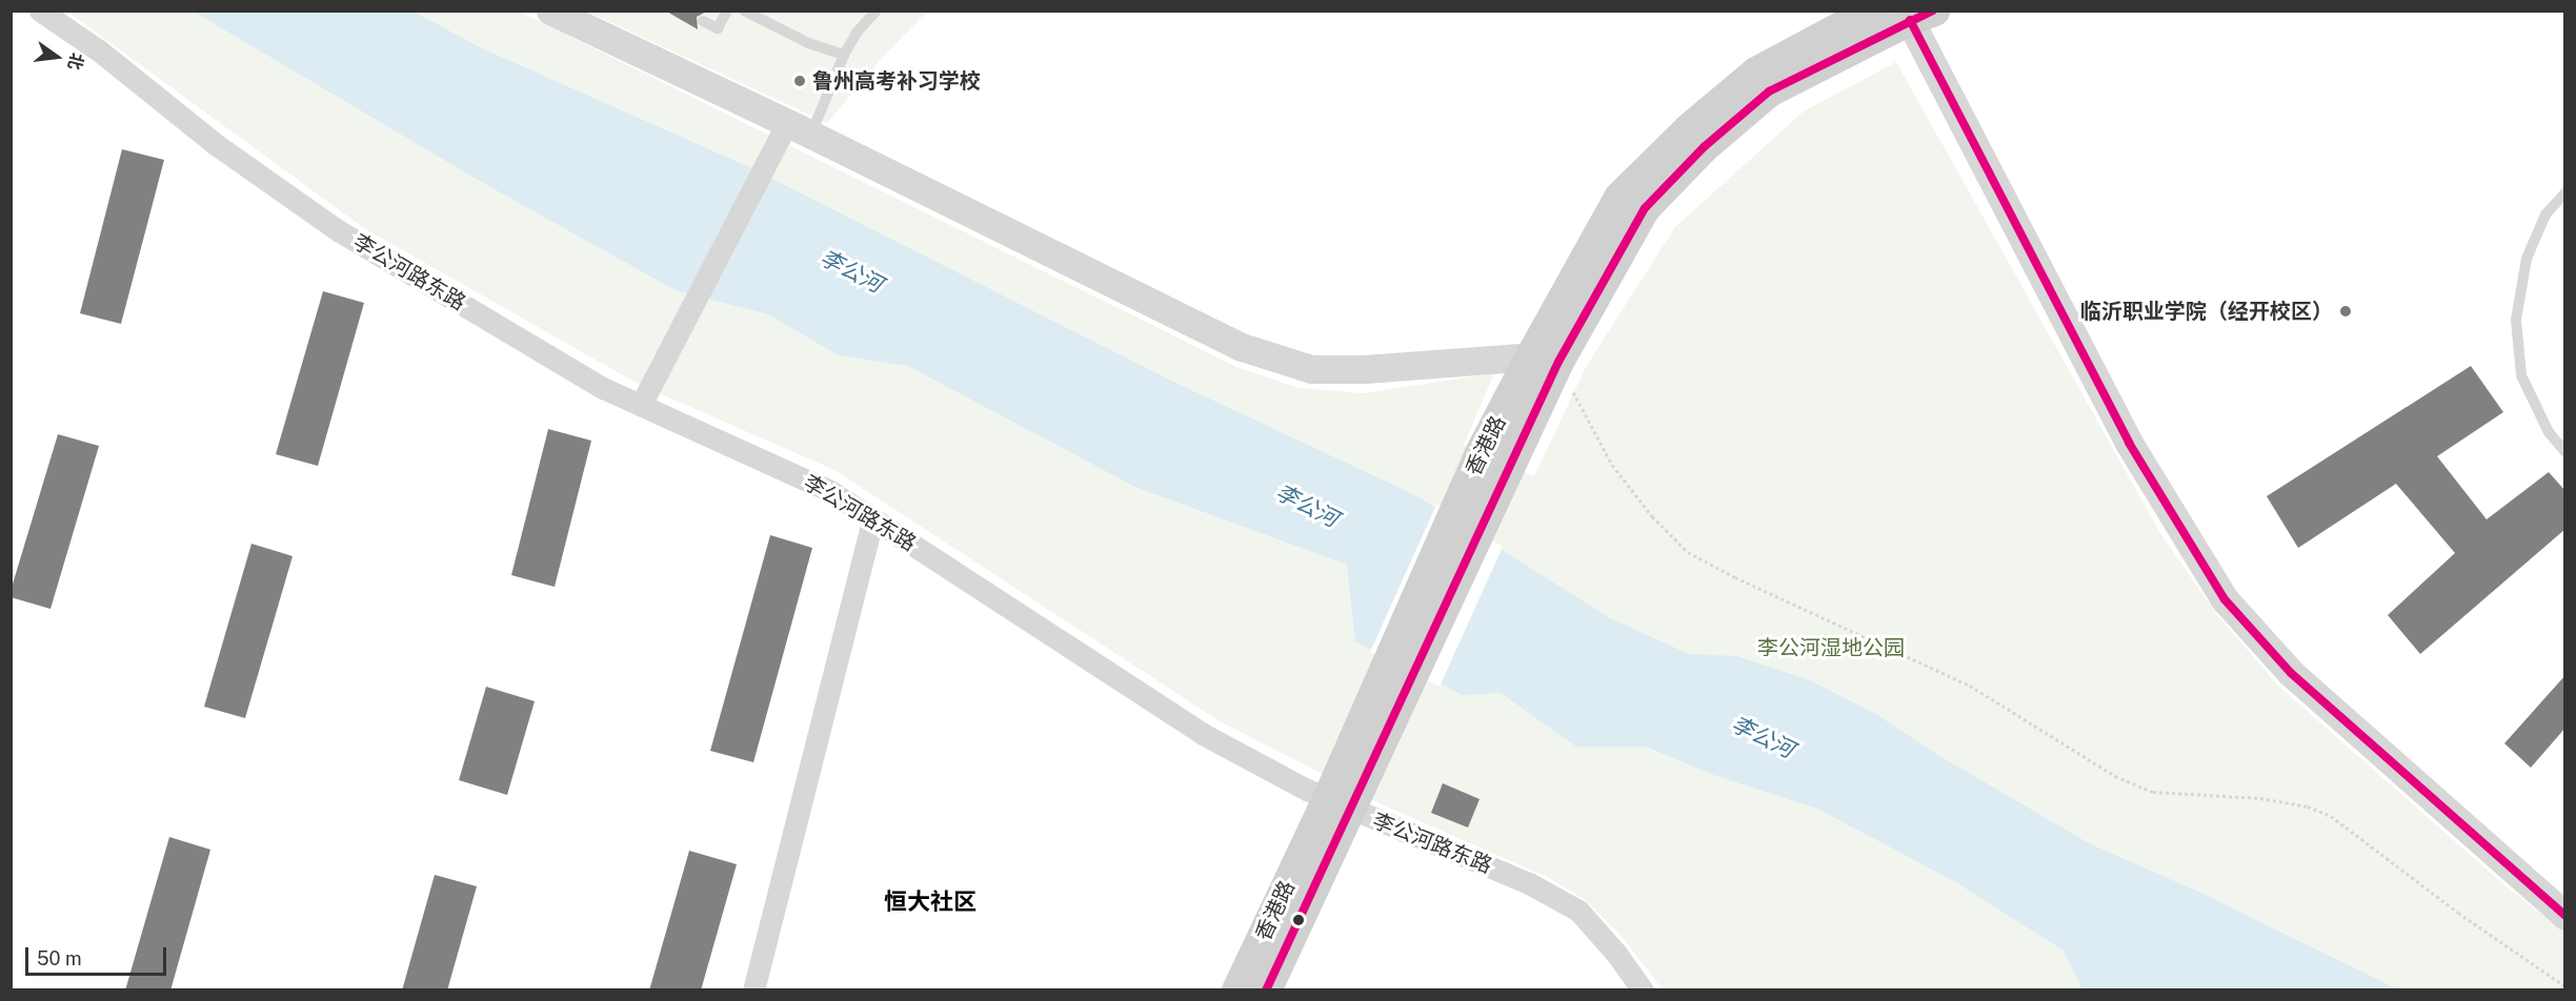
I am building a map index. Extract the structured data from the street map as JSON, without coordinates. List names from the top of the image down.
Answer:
{
  "streets": {
    "main road": ["香港路"],
    "street": ["李公河路东路"]
  },
  "crossings": [
    ["李公河路东路", "香港路"]
  ],
  "districts": ["恒大社区"],
  "water": ["李公河"],
  "parks": ["李公河湿地公园"],
  "places": ["鲁州高考补习学校", "临沂职业学院（经开校区）"],
  "scale_bar": "50 m",
  "north": "right"
}
